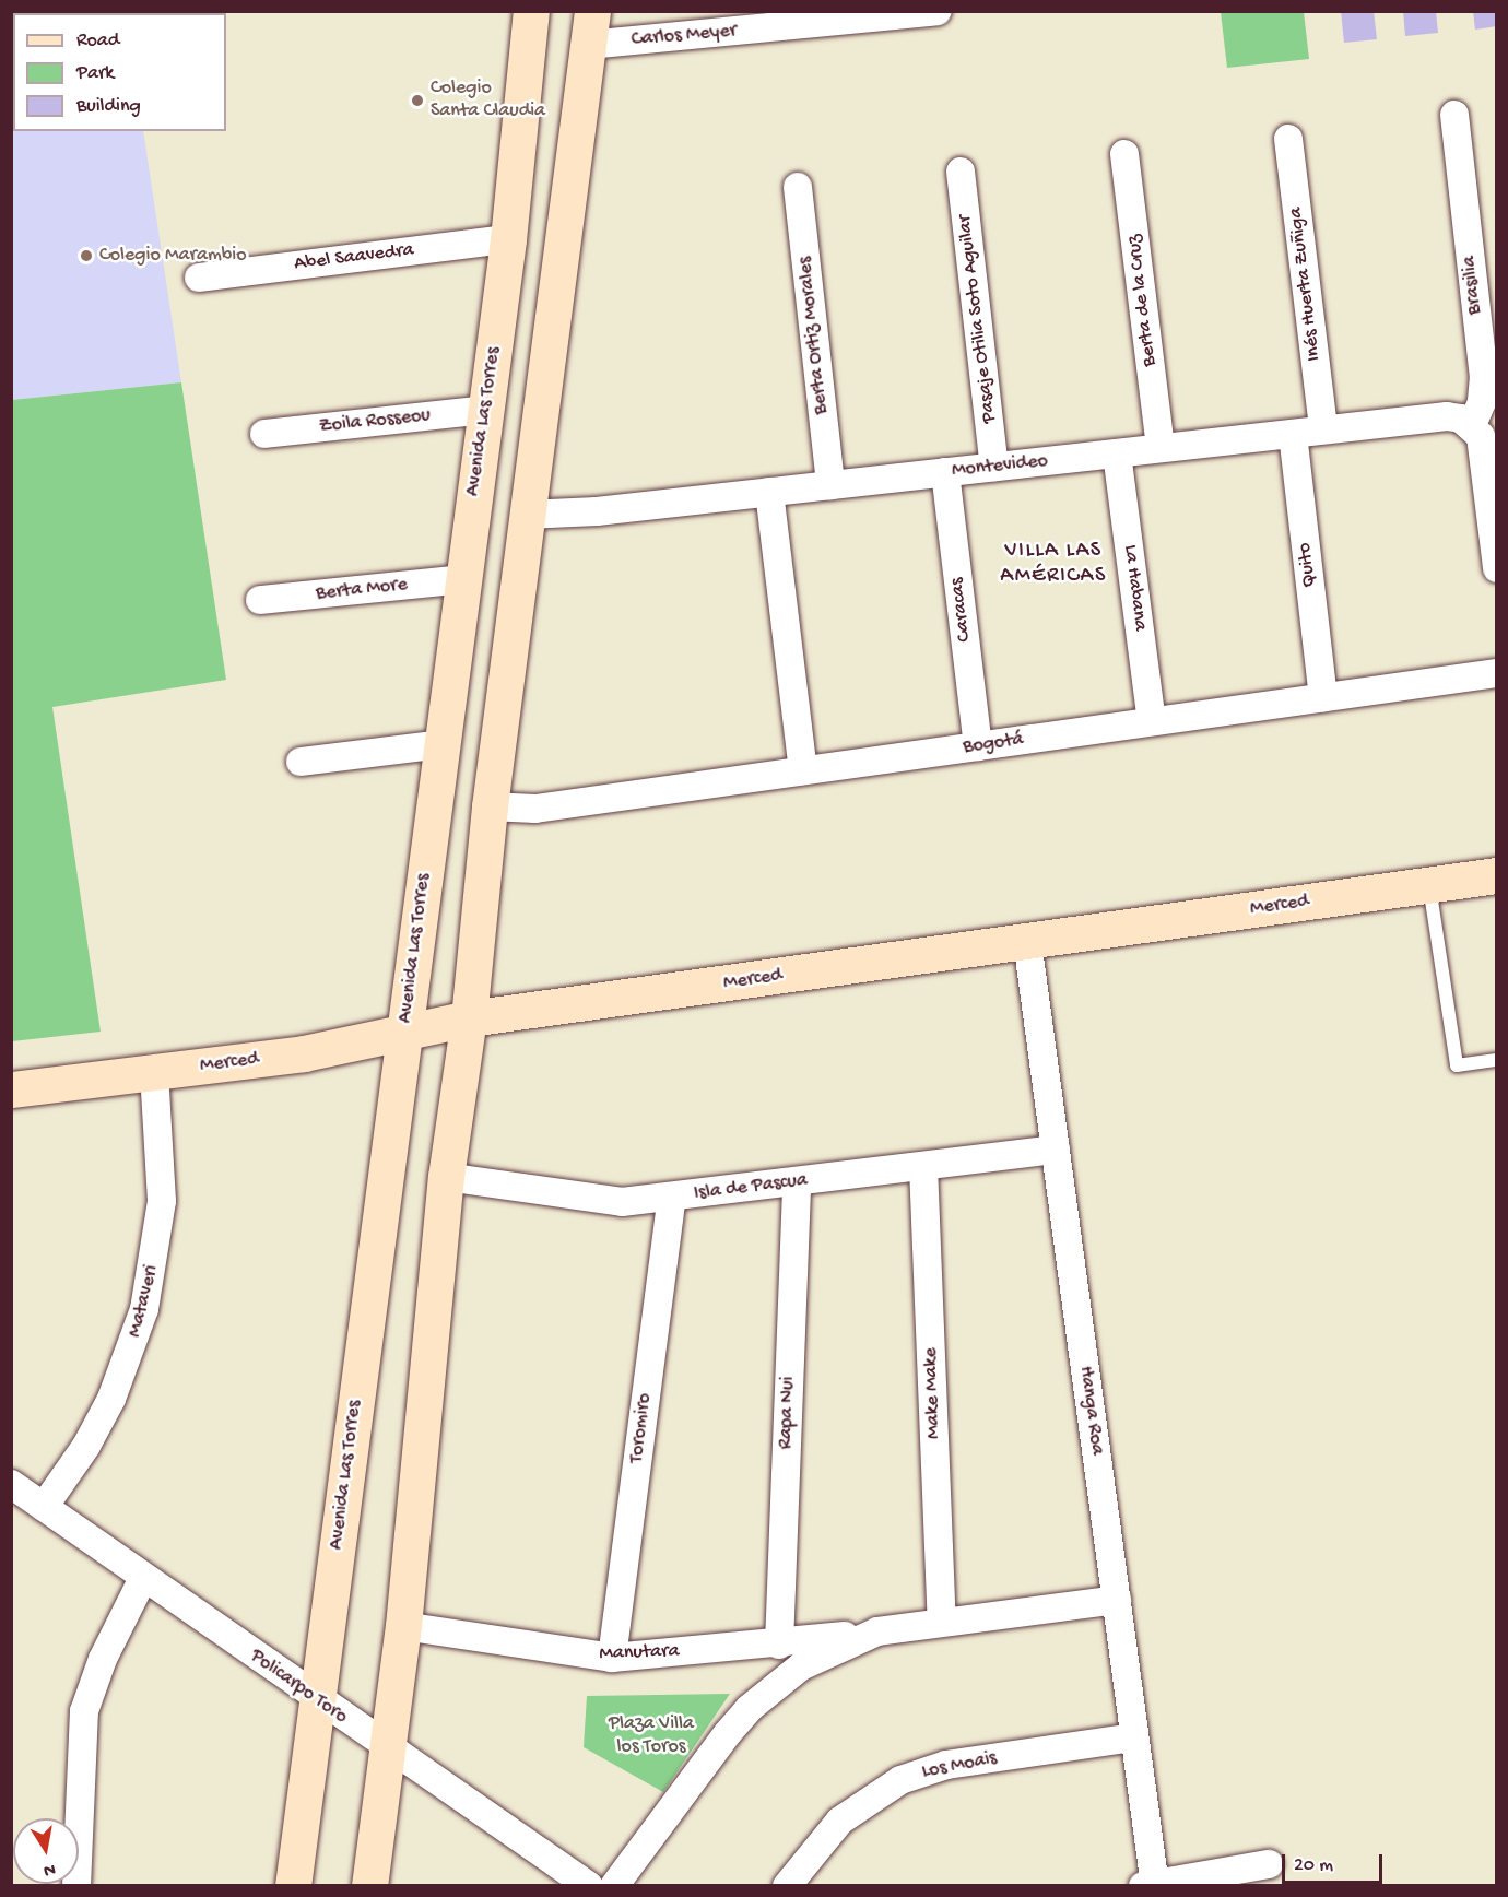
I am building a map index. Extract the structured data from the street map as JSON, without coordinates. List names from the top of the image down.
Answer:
{
  "streets": {
    "main road": ["Avenida Las Torres", "Merced"],
    "street": [
      "Carlos Meyer",
      "Abel Saavedra",
      "Inés Huerta Zuñiga",
      "Brasilia",
      "Berta de la Cruz",
      "Pasaje Otilia Soto Aguilar",
      "Berta Ortiz Morales",
      "Zoila Rosseou",
      "Montevideo",
      "Quito",
      "La Habana",
      "Berta More",
      "Caracas",
      "Bogotá",
      "Isla de Pascua",
      "Mataveri",
      "Make Make",
      "Hanga Roa",
      "Rapa Nui",
      "Toromiro",
      "Manutara",
      "Policarpo Toro",
      "Los Moais"
    ]
  },
  "crossings": [
    ["Abel Saavedra", "Avenida Las Torres"],
    ["Inés Huerta Zuñiga", "Montevideo"],
    ["Brasilia", "Montevideo"],
    ["Berta de la Cruz", "Montevideo"],
    ["Pasaje Otilia Soto Aguilar", "Montevideo"],
    ["Berta Ortiz Morales", "Montevideo"],
    ["Zoila Rosseou", "Avenida Las Torres"],
    ["Avenida Las Torres", "Berta More"],
    ["Avenida Las Torres", "Merced"],
    ["Avenida Las Torres", "Policarpo Toro"],
    ["Montevideo", "Quito"],
    ["Montevideo", "La Habana"],
    ["Montevideo", "Caracas"],
    ["Quito", "Bogotá"],
    ["La Habana", "Bogotá"],
    ["Caracas", "Bogotá"],
    ["Merced", "Mataveri"],
    ["Merced", "Hanga Roa"],
    ["Isla de Pascua", "Make Make"],
    ["Isla de Pascua", "Hanga Roa"],
    ["Isla de Pascua", "Rapa Nui"],
    ["Isla de Pascua", "Toromiro"],
    ["Mataveri", "Policarpo Toro"],
    ["Make Make", "Manutara"],
    ["Hanga Roa", "Manutara"],
    ["Hanga Roa", "Los Moais"],
    ["Rapa Nui", "Manutara"],
    ["Toromiro", "Manutara"]
  ],
  "districts": ["VILLA LAS AMÉRICAS"],
  "parks": ["Plaza Villa los Toros"],
  "places": ["Colegio Santa Claudia", "Colegio Marambio"],
  "legend": ["Road", "Park", "Building"],
  "scale_bar": "20 m",
  "north": "bottom"
}
